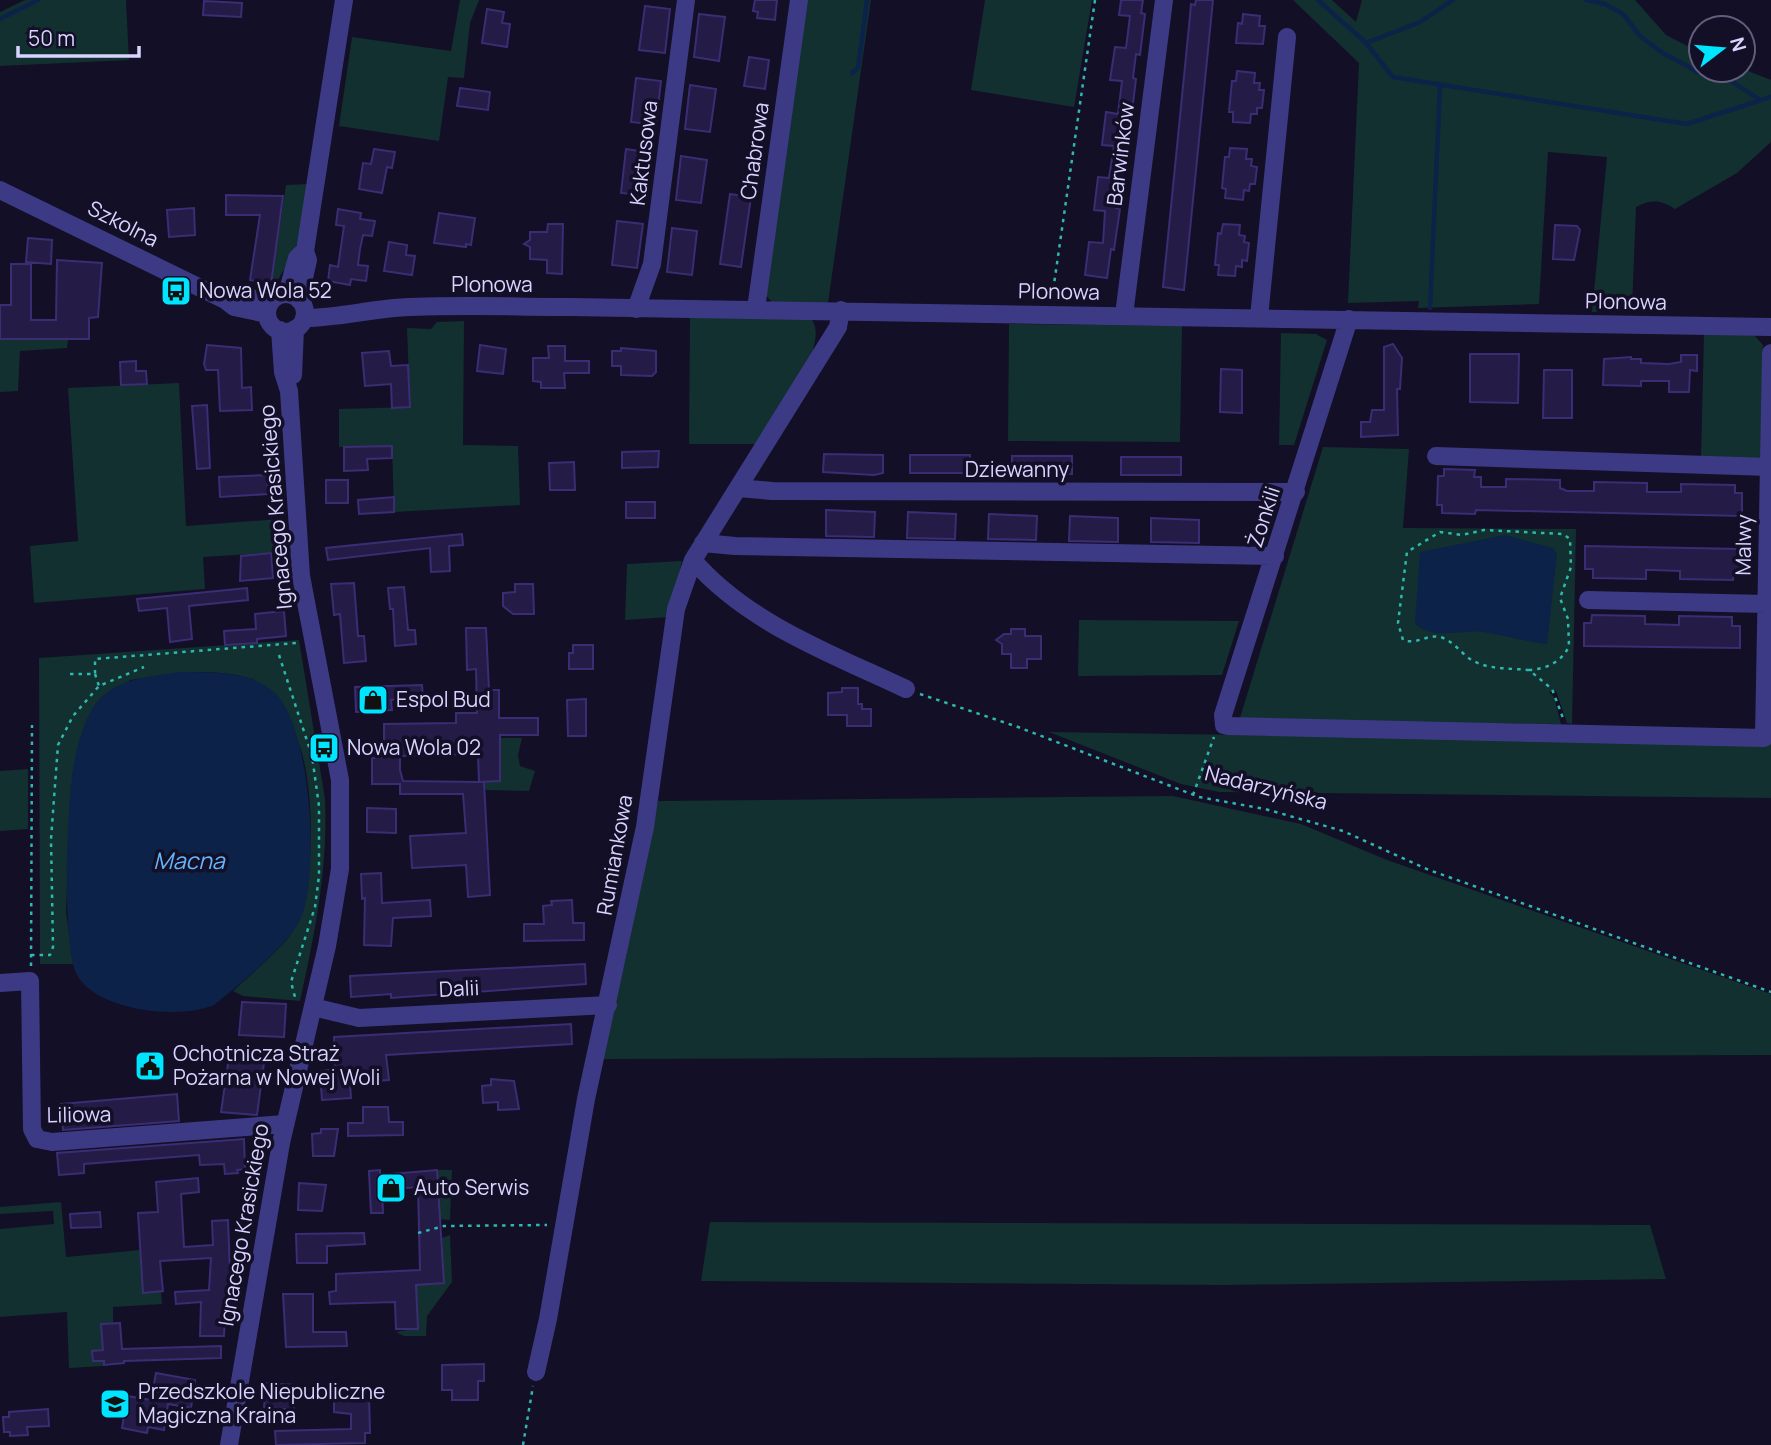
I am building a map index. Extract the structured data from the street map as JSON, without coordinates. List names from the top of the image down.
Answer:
{
  "streets": {
    "street": [
      "Chabrowa",
      "Kaktusowa",
      "Barwinków",
      "Szkolna",
      "Plonowa",
      "Dziewanny",
      "Ignacego Krasickiego",
      "Żonkili",
      "Malwy",
      "Rumiankowa",
      "Dalii",
      "Liliowa"
    ],
    "path": ["Nadarzyńska"]
  },
  "crossings": [
    ["Chabrowa", "Plonowa"],
    ["Kaktusowa", "Plonowa"],
    ["Barwinków", "Plonowa"],
    ["Szkolna", "Plonowa"],
    ["Szkolna", "Ignacego Krasickiego"],
    ["Plonowa", "Ignacego Krasickiego"],
    ["Plonowa", "Żonkili"],
    ["Plonowa", "Rumiankowa"],
    ["Dziewanny", "Żonkili"],
    ["Dziewanny", "Rumiankowa"],
    ["Ignacego Krasickiego", "Dalii"],
    ["Ignacego Krasickiego", "Liliowa"],
    ["Rumiankowa", "Dalii"]
  ],
  "water": ["Macna"],
  "places": {
    "bus stop": ["Nowa Wola 52", "Nowa Wola 02"],
    "shop": ["Espol Bud", "Auto Serwis"],
    "public building": ["Ochotnicza Straż Pożarna w Nowej Woli"],
    "school or university": ["Przedszkole Niepubliczne Magiczna Kraina"]
  },
  "scale_bar": "50 m",
  "north": "right"
}
